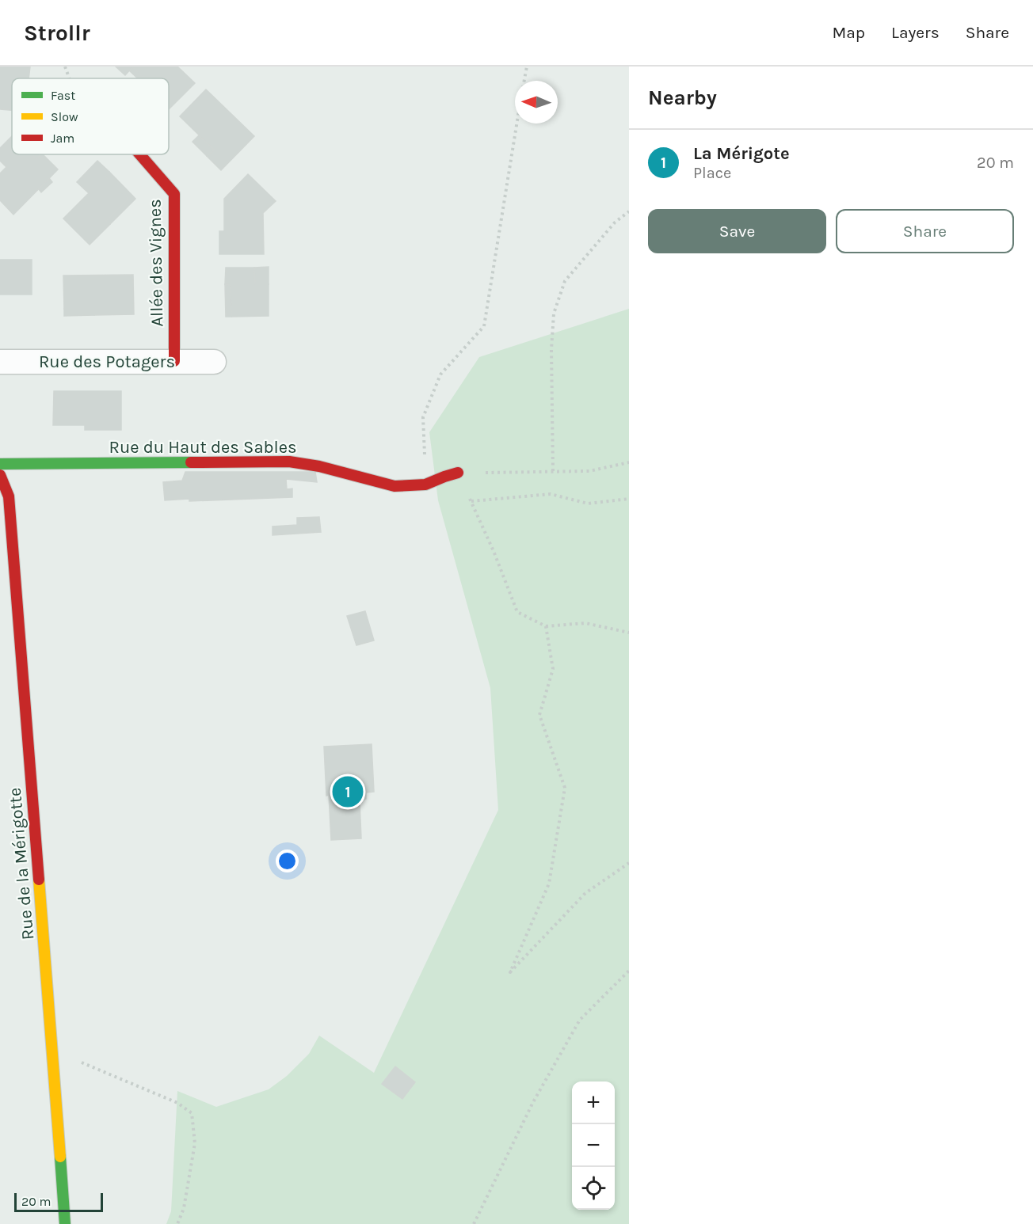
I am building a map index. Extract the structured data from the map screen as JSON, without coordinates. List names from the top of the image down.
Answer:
{
  "streets": {
    "street": [
      "Allée des Vignes",
      "Rue des Potagers",
      "Rue du Haut des Sables",
      "Rue de la Mérigotte"
    ]
  },
  "crossings": [
    ["Allée des Vignes", "Rue des Potagers"]
  ],
  "legend": ["Fast", "Slow", "Jam"],
  "scale_bar": "20 m",
  "north": "left",
  "page": {
    "header": "Strollr",
    "nav": ["Map", "Layers", "Share"],
    "heading": "Nearby",
    "list": [
      {
        "mark": "1",
        "name": "La Mérigote",
        "note": "Place",
        "value": "20 m"
      }
    ],
    "buttons": ["Save", "Share"],
    "pins": "1",
    "map_buttons": ["+", "−"],
    "scale": "20 m"
  }
}
